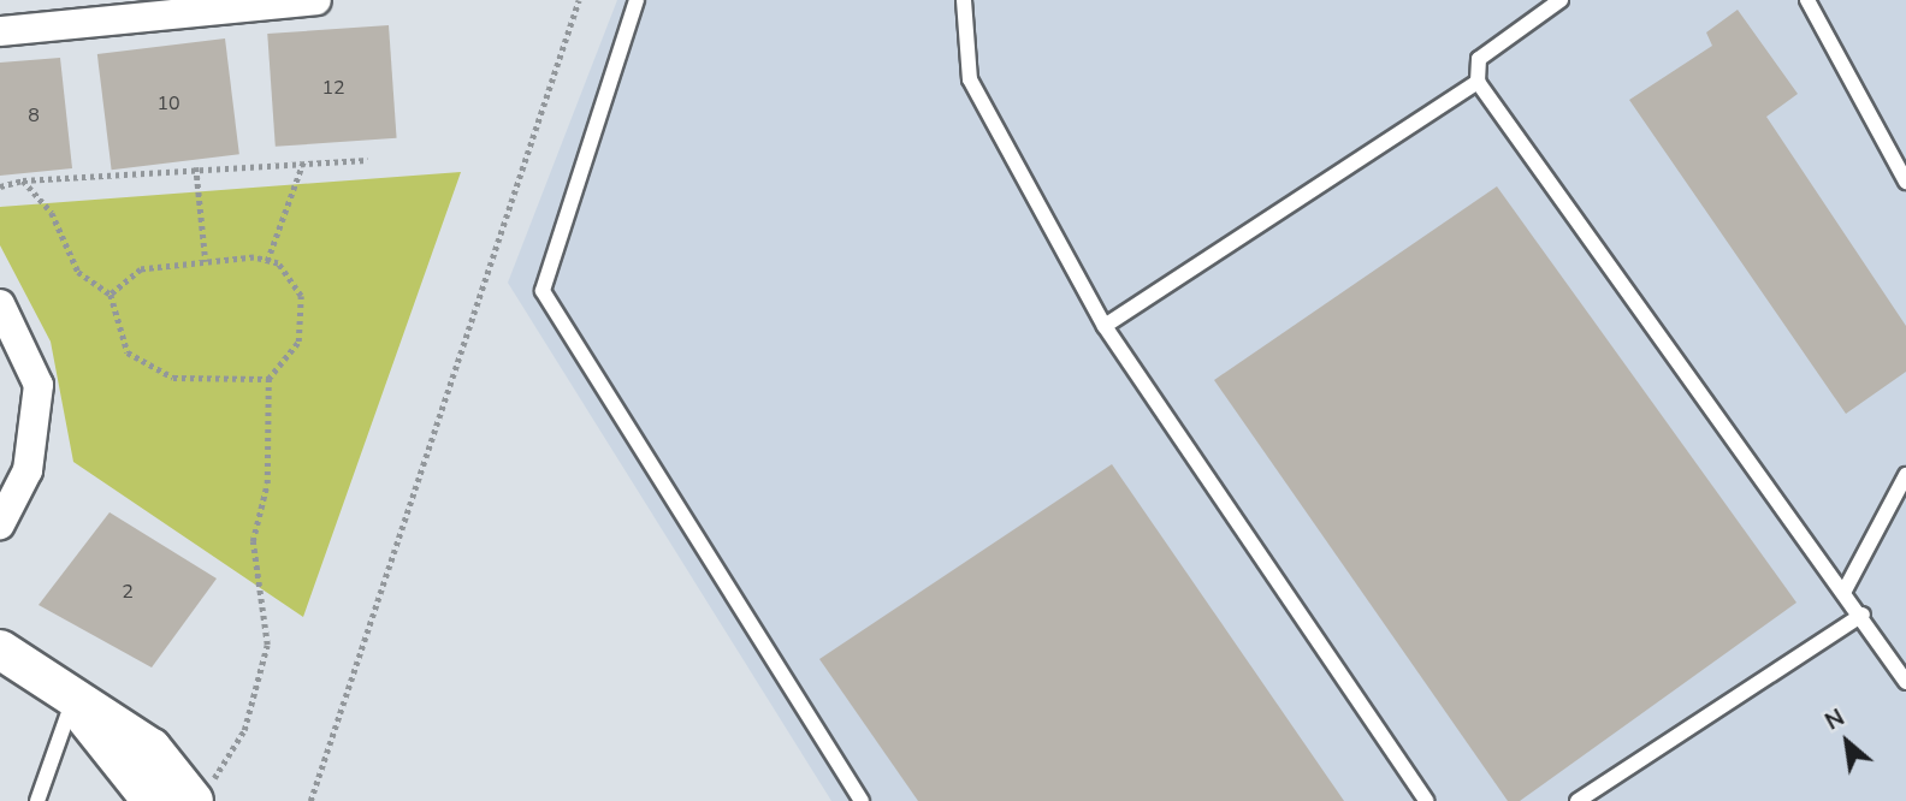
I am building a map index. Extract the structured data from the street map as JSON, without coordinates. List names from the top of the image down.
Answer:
{
  "house_numbers": [
    "12",
    "10",
    "8",
    "2"
  ],
  "north": "top left"
}
